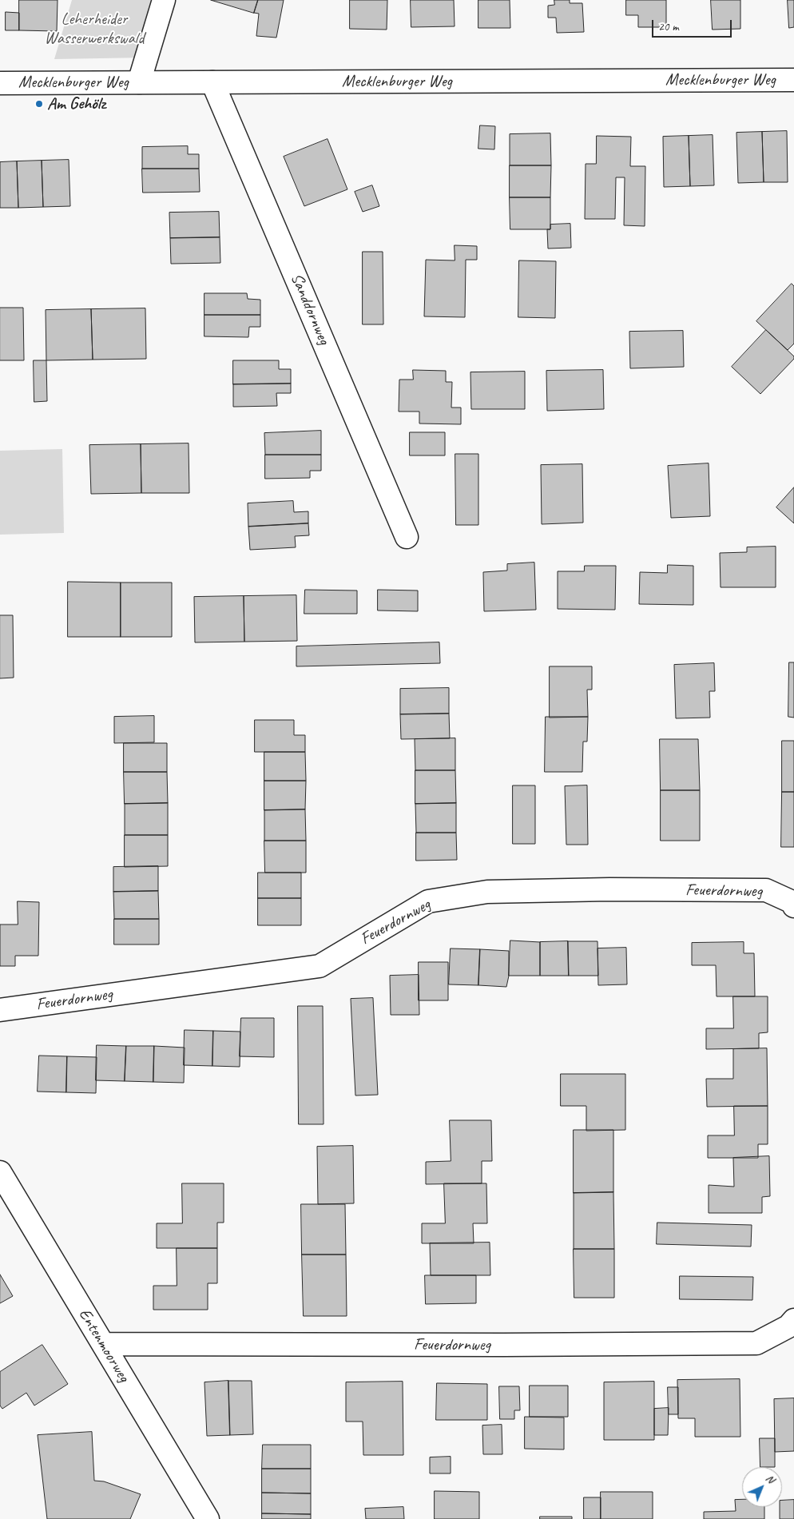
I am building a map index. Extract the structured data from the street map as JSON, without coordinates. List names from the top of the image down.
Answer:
{
  "streets": {
    "street": [
      "Mecklenburger Weg",
      "Sanddornweg",
      "Feuerdornweg",
      "Entenmoorweg"
    ]
  },
  "crossings": [
    ["Mecklenburger Weg", "Sanddornweg"],
    ["Feuerdornweg", "Entenmoorweg"]
  ],
  "parks": ["Leherheider Wasserwerkswald"],
  "places": ["Am Gehölz"],
  "scale_bar": "20 m",
  "north": "top right"
}
